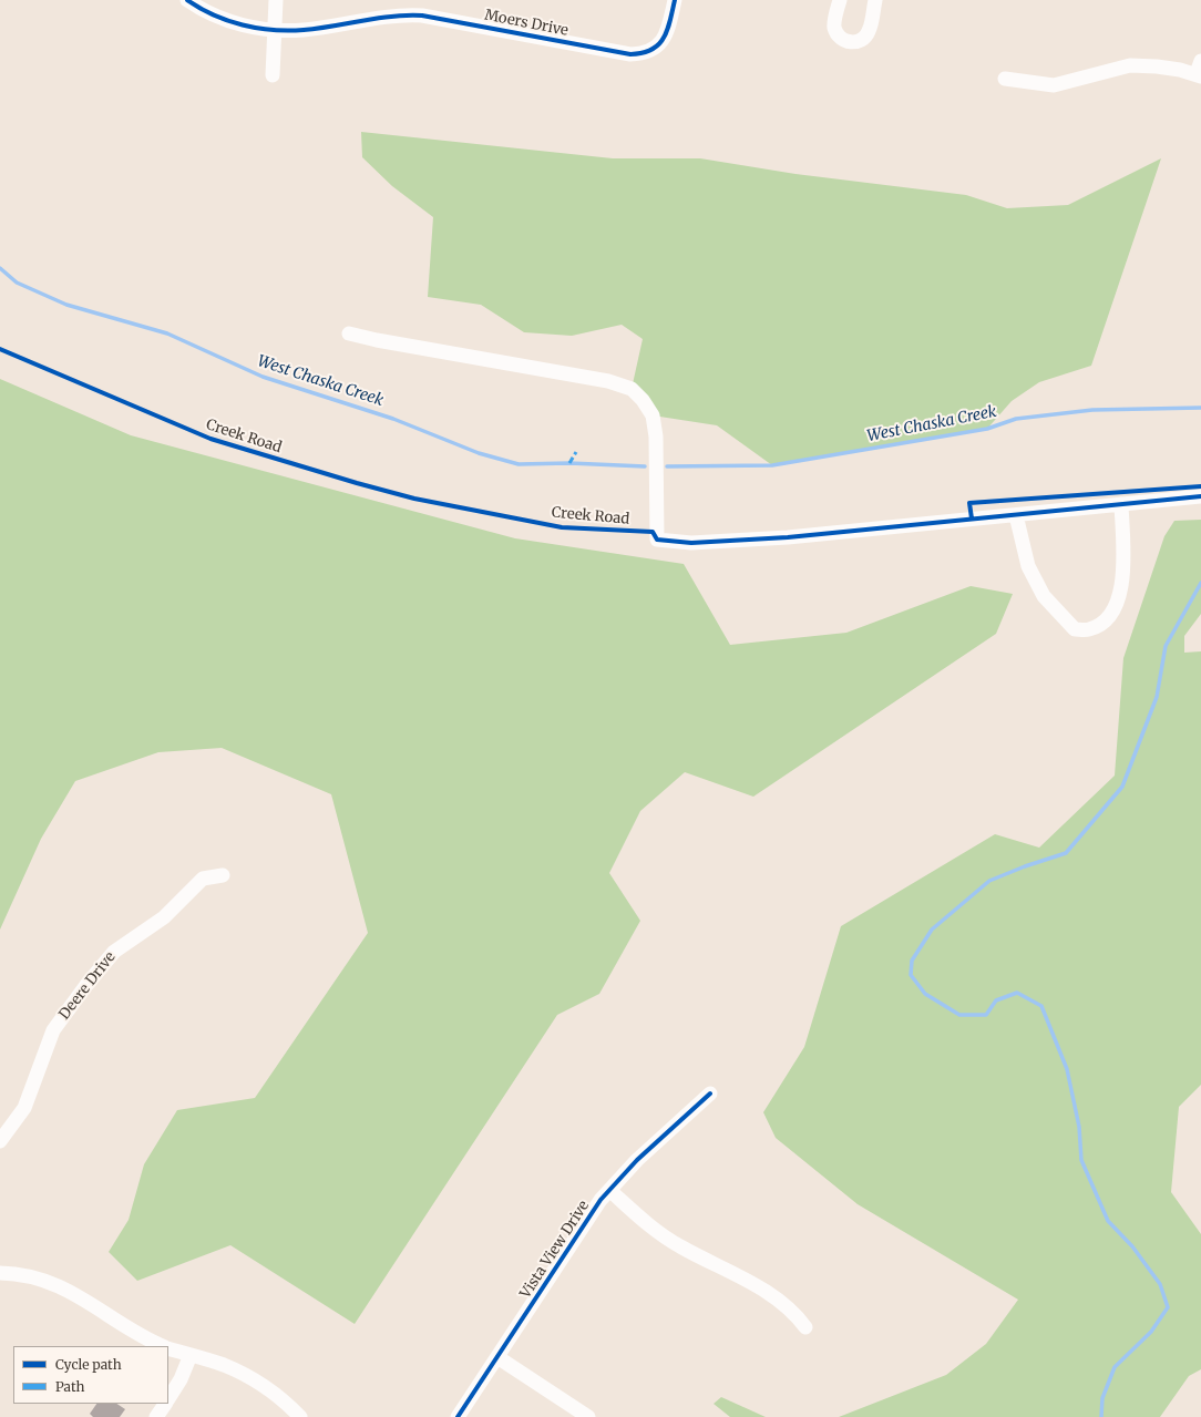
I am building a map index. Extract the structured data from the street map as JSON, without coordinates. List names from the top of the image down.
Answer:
{
  "streets": {
    "street": ["Moers Drive", "Deere Drive", "Vista View Drive"],
    "cycle path": ["Creek Road"]
  },
  "water": ["West Chaska Creek"],
  "legend": ["Cycle path", "Path"]
}
